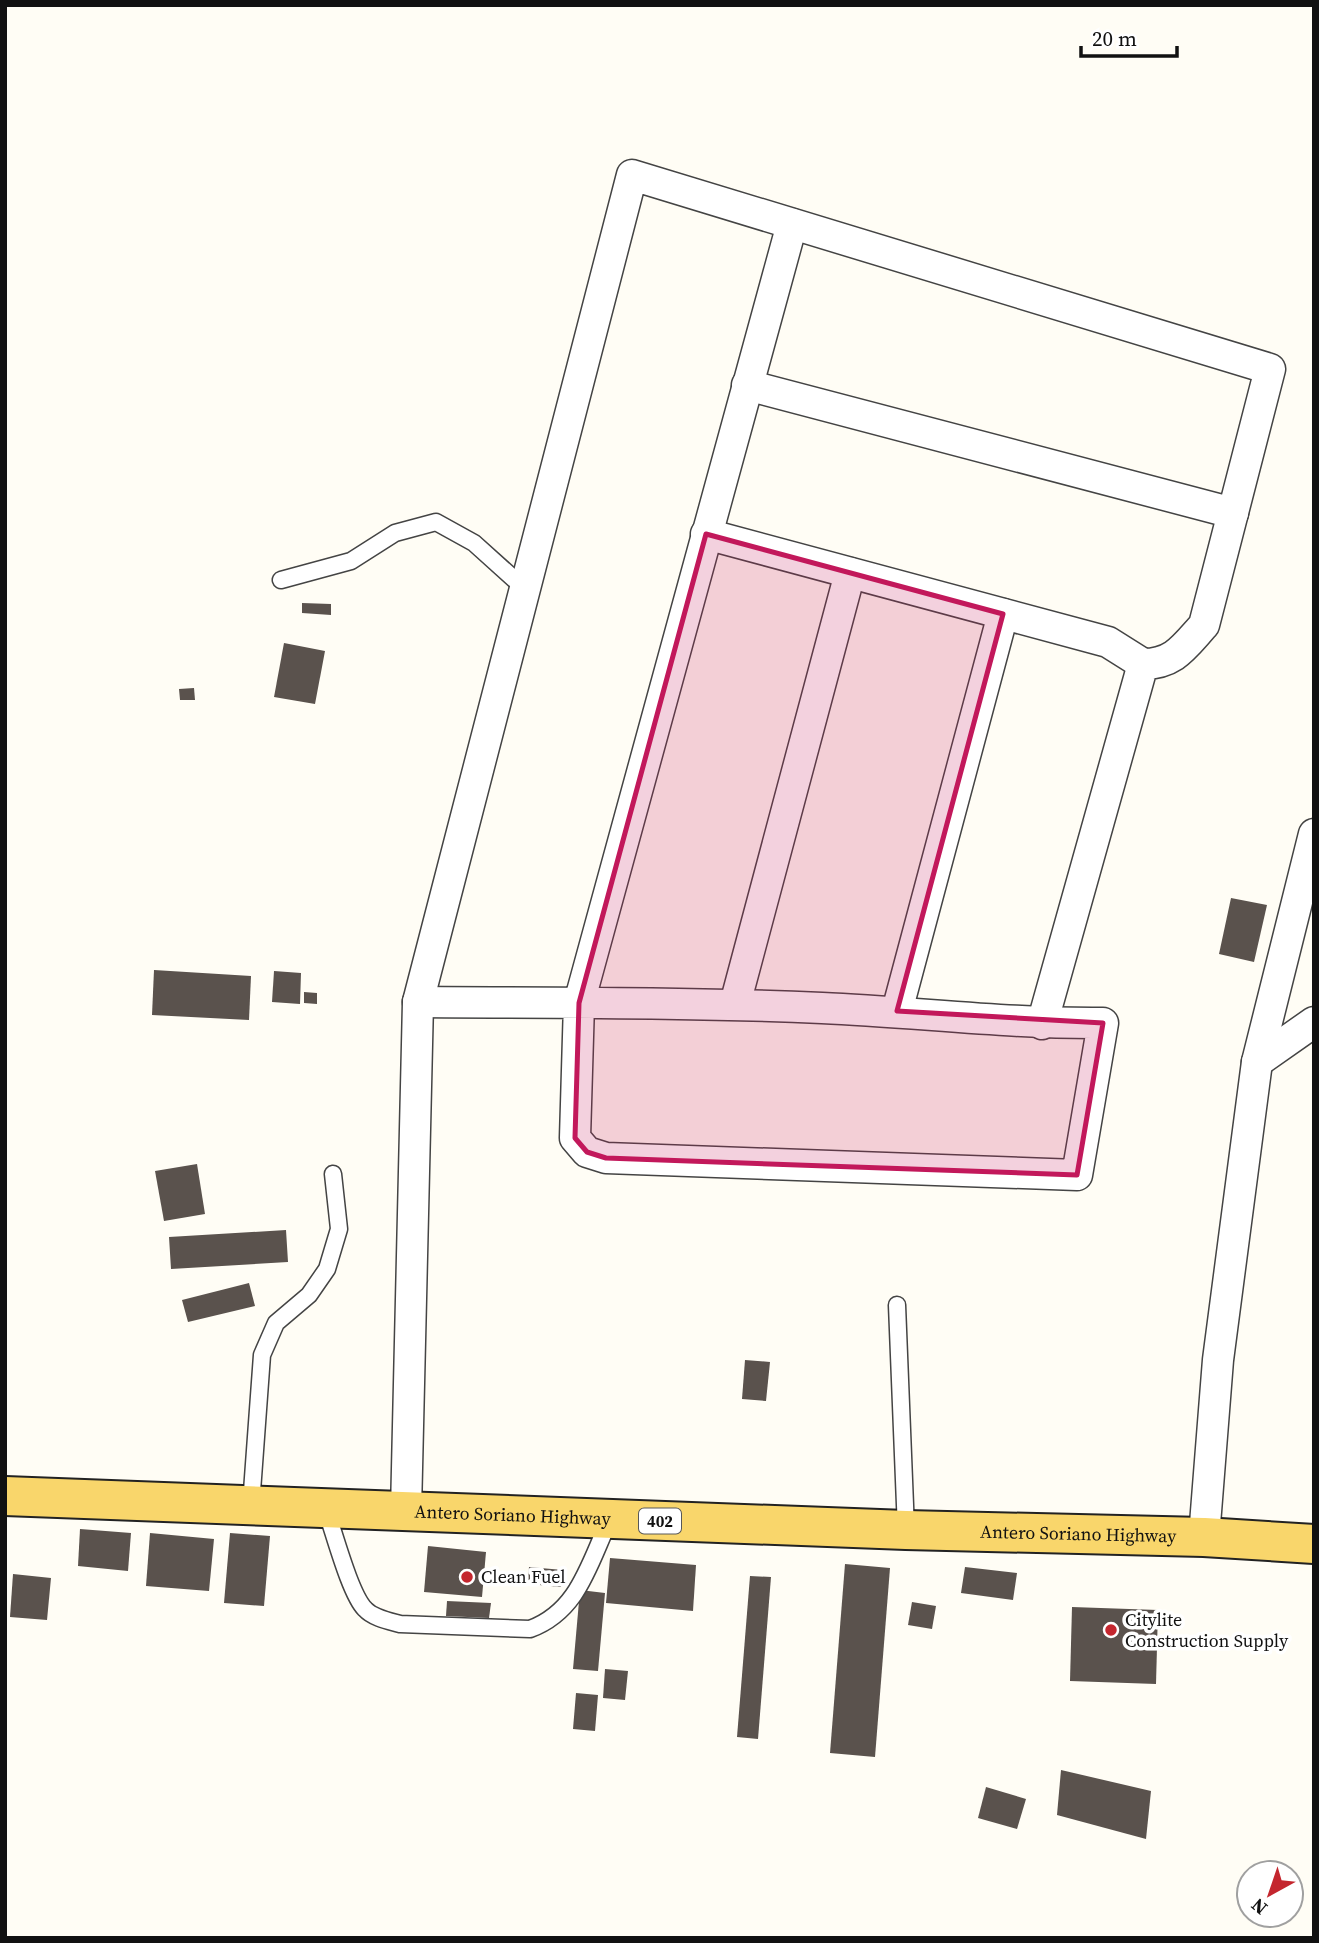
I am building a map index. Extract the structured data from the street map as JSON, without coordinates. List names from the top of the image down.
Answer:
{
  "streets": {
    "main road": ["Antero Soriano Highway", "402"]
  },
  "places": ["Clean Fuel", "Citylite Construction Supply"],
  "scale_bar": "20 m",
  "north": "bottom left"
}
